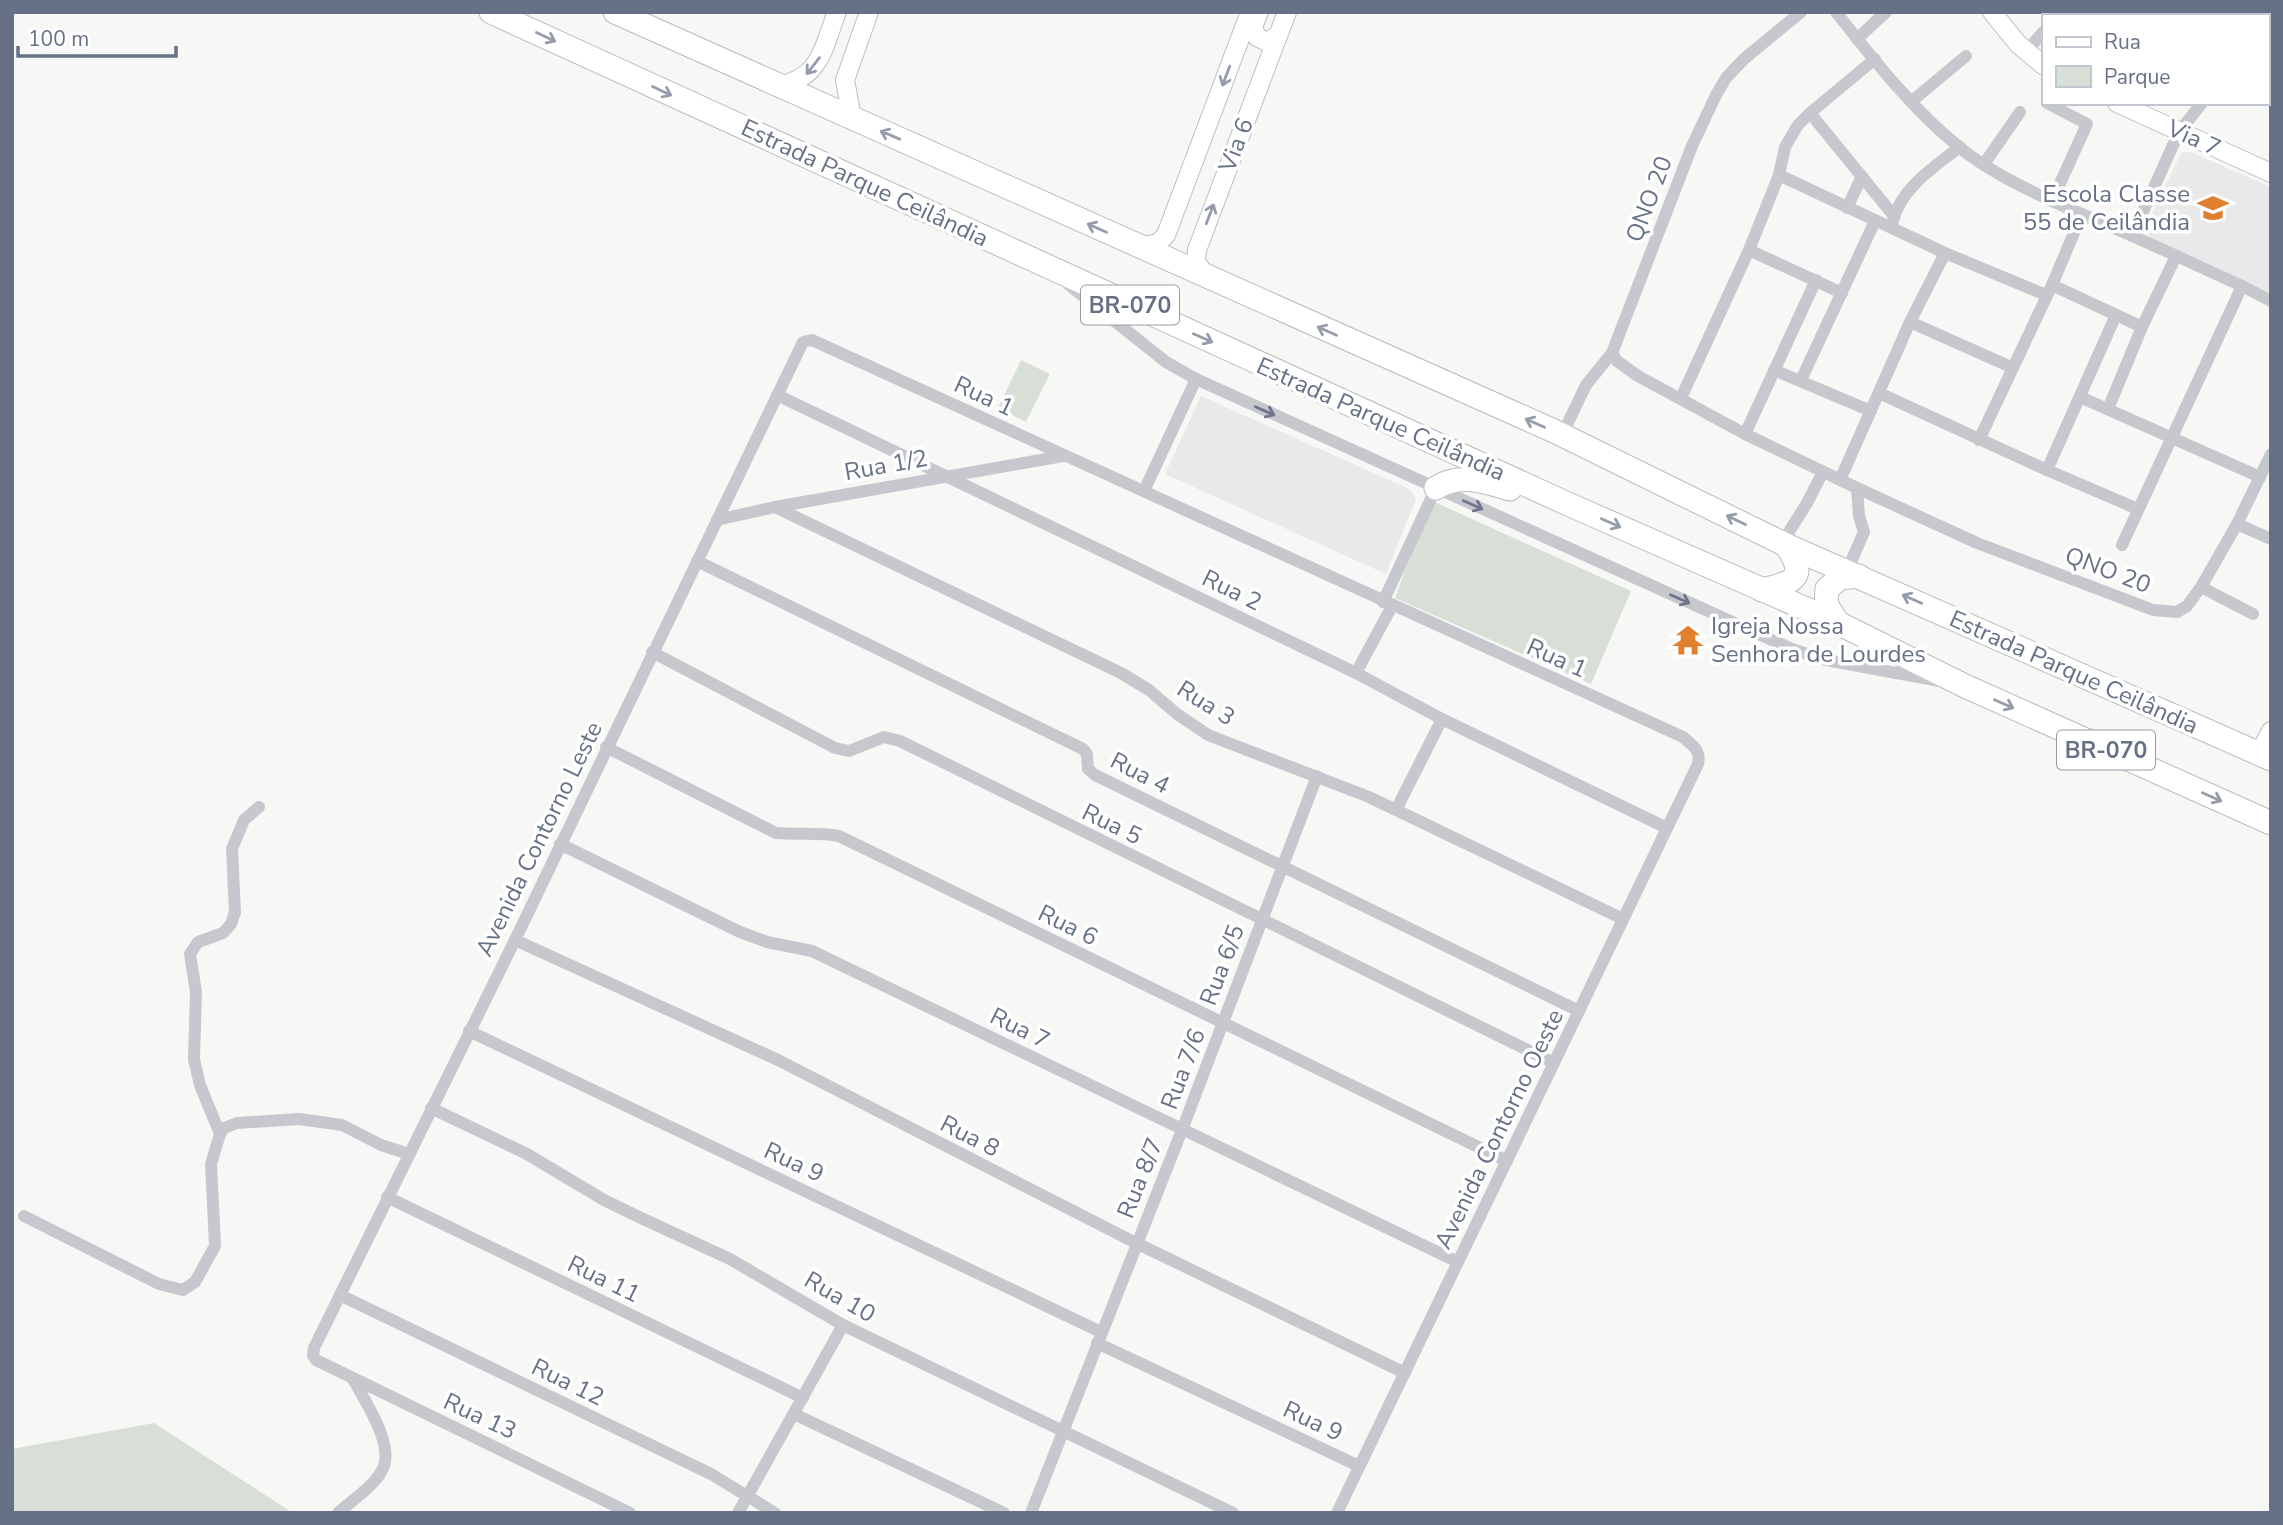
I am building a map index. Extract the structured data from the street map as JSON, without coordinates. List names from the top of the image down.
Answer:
{
  "streets": {
    "highway": ["Estrada Parque Ceilândia", "BR-070"],
    "main road": ["Via 7", "Via 6"],
    "street": [
      "QNO 20",
      "Rua 1",
      "Rua 1/2",
      "Rua 2",
      "Rua 3",
      "Rua 4",
      "Rua 5",
      "Avenida Contorno Leste",
      "Rua 6",
      "Rua 6/5",
      "Rua 7",
      "Rua 7/6",
      "Avenida Contorno Oeste",
      "Rua 8",
      "Rua 9",
      "Rua 8/7",
      "Rua 11",
      "Rua 10",
      "Rua 12",
      "Rua 13"
    ]
  },
  "crossings": [
    ["Via 6", "Estrada Parque Ceilândia"],
    ["Rua 1", "Rua 1/2"],
    ["Rua 1", "Avenida Contorno Leste"],
    ["Rua 1", "Avenida Contorno Oeste"],
    ["Rua 1/2", "Rua 2"],
    ["Rua 1/2", "Rua 3"],
    ["Rua 1/2", "Avenida Contorno Leste"],
    ["Rua 2", "Avenida Contorno Leste"],
    ["Rua 2", "Avenida Contorno Oeste"],
    ["Rua 3", "Rua 6/5"],
    ["Rua 3", "Avenida Contorno Oeste"],
    ["Rua 4", "Avenida Contorno Leste"],
    ["Rua 4", "Rua 6/5"],
    ["Rua 4", "Avenida Contorno Oeste"],
    ["Rua 5", "Avenida Contorno Leste"],
    ["Rua 5", "Rua 6/5"],
    ["Rua 5", "Avenida Contorno Oeste"],
    ["Avenida Contorno Leste", "Rua 6"],
    ["Avenida Contorno Leste", "Rua 7"],
    ["Avenida Contorno Leste", "Rua 8"],
    ["Avenida Contorno Leste", "Rua 9"],
    ["Avenida Contorno Leste", "Rua 11"],
    ["Avenida Contorno Leste", "Rua 10"],
    ["Avenida Contorno Leste", "Rua 12"],
    ["Avenida Contorno Leste", "Rua 13"],
    ["Rua 6", "Rua 6/5"],
    ["Rua 6", "Rua 7/6"],
    ["Rua 6", "Avenida Contorno Oeste"],
    ["Rua 6/5", "Rua 7/6"],
    ["Rua 7", "Rua 7/6"],
    ["Rua 7", "Avenida Contorno Oeste"],
    ["Rua 7", "Rua 8/7"],
    ["Rua 7/6", "Rua 8/7"],
    ["Avenida Contorno Oeste", "Rua 8"],
    ["Avenida Contorno Oeste", "Rua 9"],
    ["Rua 8", "Rua 8/7"],
    ["Rua 9", "Rua 8/7"],
    ["Rua 8/7", "Rua 10"]
  ],
  "places": {
    "school or university": ["Escola Classe 55 de Ceilândia"],
    "temple": ["Igreja Nossa Senhora de Lourdes"]
  },
  "legend": ["Rua", "Parque"],
  "scale_bar": "100 m"
}
